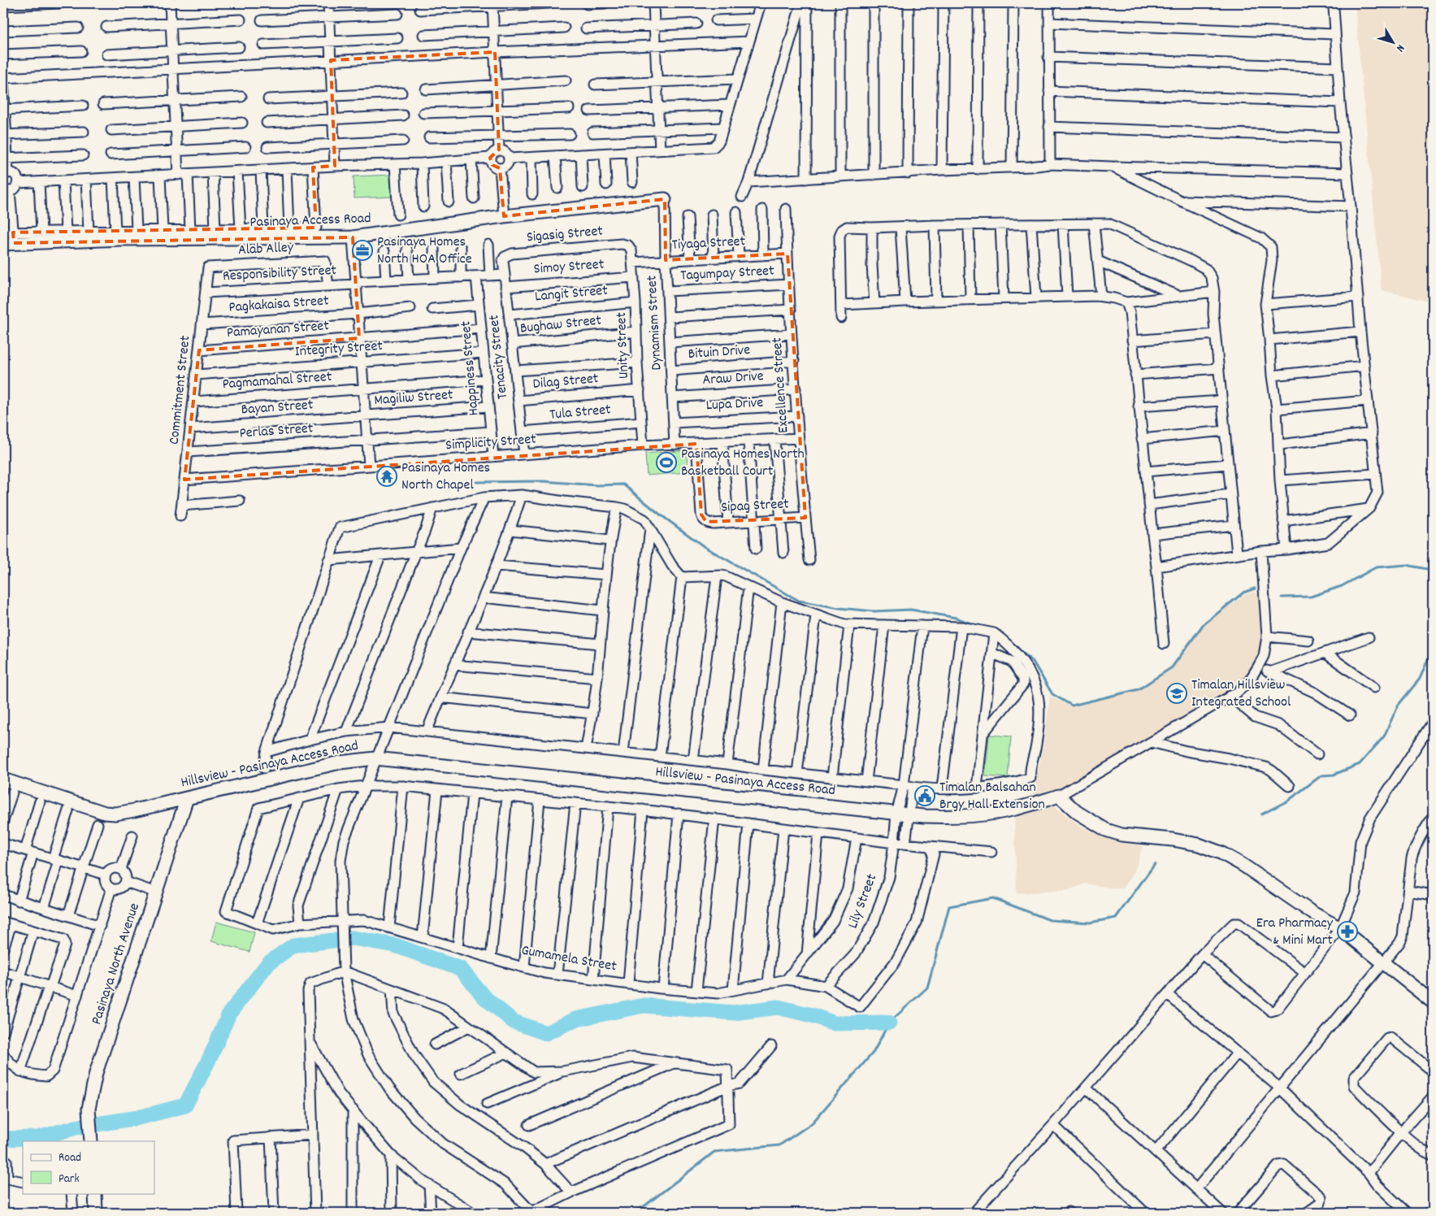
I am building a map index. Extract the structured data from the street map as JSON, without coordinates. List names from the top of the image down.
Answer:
{
  "streets": {
    "street": [
      "Pasinaya Access Road",
      "Sigasig Street",
      "Tiyaga Street",
      "Alab Alley",
      "Simoy Street",
      "Responsibility Street",
      "Tagumpay Street",
      "Langit Street",
      "Pagkakaisa Street",
      "Dynamism Street",
      "Bughaw Street",
      "Pamayanan Street",
      "Unity Street",
      "Integrity Street",
      "Bituin Drive",
      "Tenacity Street",
      "Happiness Street",
      "Araw Drive",
      "Pagmamahal Street",
      "Dilag Street",
      "Excellence Street",
      "Commitment Street",
      "Magiliw Street",
      "Lupa Drive",
      "Bayan Street",
      "Tula Street",
      "Perlas Street",
      "Simplicity Street",
      "Sipag Street",
      "Hillsview - Pasinaya Access Road",
      "Lily Street",
      "Gumamela Street",
      "Pasinaya North Avenue"
    ]
  },
  "crossings": [
    ["Pasinaya Access Road", "Dynamism Street"],
    ["Sigasig Street", "Unity Street"],
    ["Sigasig Street", "Tenacity Street"],
    ["Tiyaga Street", "Dynamism Street"],
    ["Tiyaga Street", "Unity Street"],
    ["Tiyaga Street", "Excellence Street"],
    ["Alab Alley", "Responsibility Street"],
    ["Alab Alley", "Commitment Street"],
    ["Simoy Street", "Unity Street"],
    ["Simoy Street", "Tenacity Street"],
    ["Responsibility Street", "Tenacity Street"],
    ["Responsibility Street", "Happiness Street"],
    ["Responsibility Street", "Commitment Street"],
    ["Tagumpay Street", "Dynamism Street"],
    ["Tagumpay Street", "Excellence Street"],
    ["Langit Street", "Unity Street"],
    ["Langit Street", "Tenacity Street"],
    ["Pagkakaisa Street", "Commitment Street"],
    ["Dynamism Street", "Bituin Drive"],
    ["Dynamism Street", "Araw Drive"],
    ["Dynamism Street", "Lupa Drive"],
    ["Dynamism Street", "Simplicity Street"],
    ["Bughaw Street", "Unity Street"],
    ["Bughaw Street", "Tenacity Street"],
    ["Pamayanan Street", "Happiness Street"],
    ["Pamayanan Street", "Commitment Street"],
    ["Unity Street", "Dilag Street"],
    ["Unity Street", "Tula Street"],
    ["Unity Street", "Simplicity Street"],
    ["Integrity Street", "Happiness Street"],
    ["Integrity Street", "Commitment Street"],
    ["Bituin Drive", "Excellence Street"],
    ["Tenacity Street", "Dilag Street"],
    ["Tenacity Street", "Tula Street"],
    ["Tenacity Street", "Simplicity Street"],
    ["Happiness Street", "Pagmamahal Street"],
    ["Happiness Street", "Magiliw Street"],
    ["Happiness Street", "Perlas Street"],
    ["Happiness Street", "Simplicity Street"],
    ["Araw Drive", "Excellence Street"],
    ["Pagmamahal Street", "Commitment Street"],
    ["Excellence Street", "Lupa Drive"],
    ["Excellence Street", "Simplicity Street"],
    ["Excellence Street", "Sipag Street"],
    ["Commitment Street", "Bayan Street"],
    ["Commitment Street", "Perlas Street"],
    ["Commitment Street", "Simplicity Street"],
    ["Magiliw Street", "Bayan Street"],
    ["Simplicity Street", "Sipag Street"],
    ["Hillsview - Pasinaya Access Road", "Lily Street"],
    ["Hillsview - Pasinaya Access Road", "Pasinaya North Avenue"],
    ["Lily Street", "Gumamela Street"]
  ],
  "places": {
    "office": ["Pasinaya Homes North HOA Office"],
    "sports": ["Pasinaya Homes North Basketball Court"],
    "temple": ["Pasinaya Homes North Chapel"],
    "school or university": ["Timalan Hillsview Integrated School"],
    "public building": ["Timalan Balsahan Brgy Hall Extension"],
    "pharmacy": ["Era Pharmacy & Mini Mart"]
  },
  "legend": ["Road", "Park"],
  "north": "bottom right"
}
